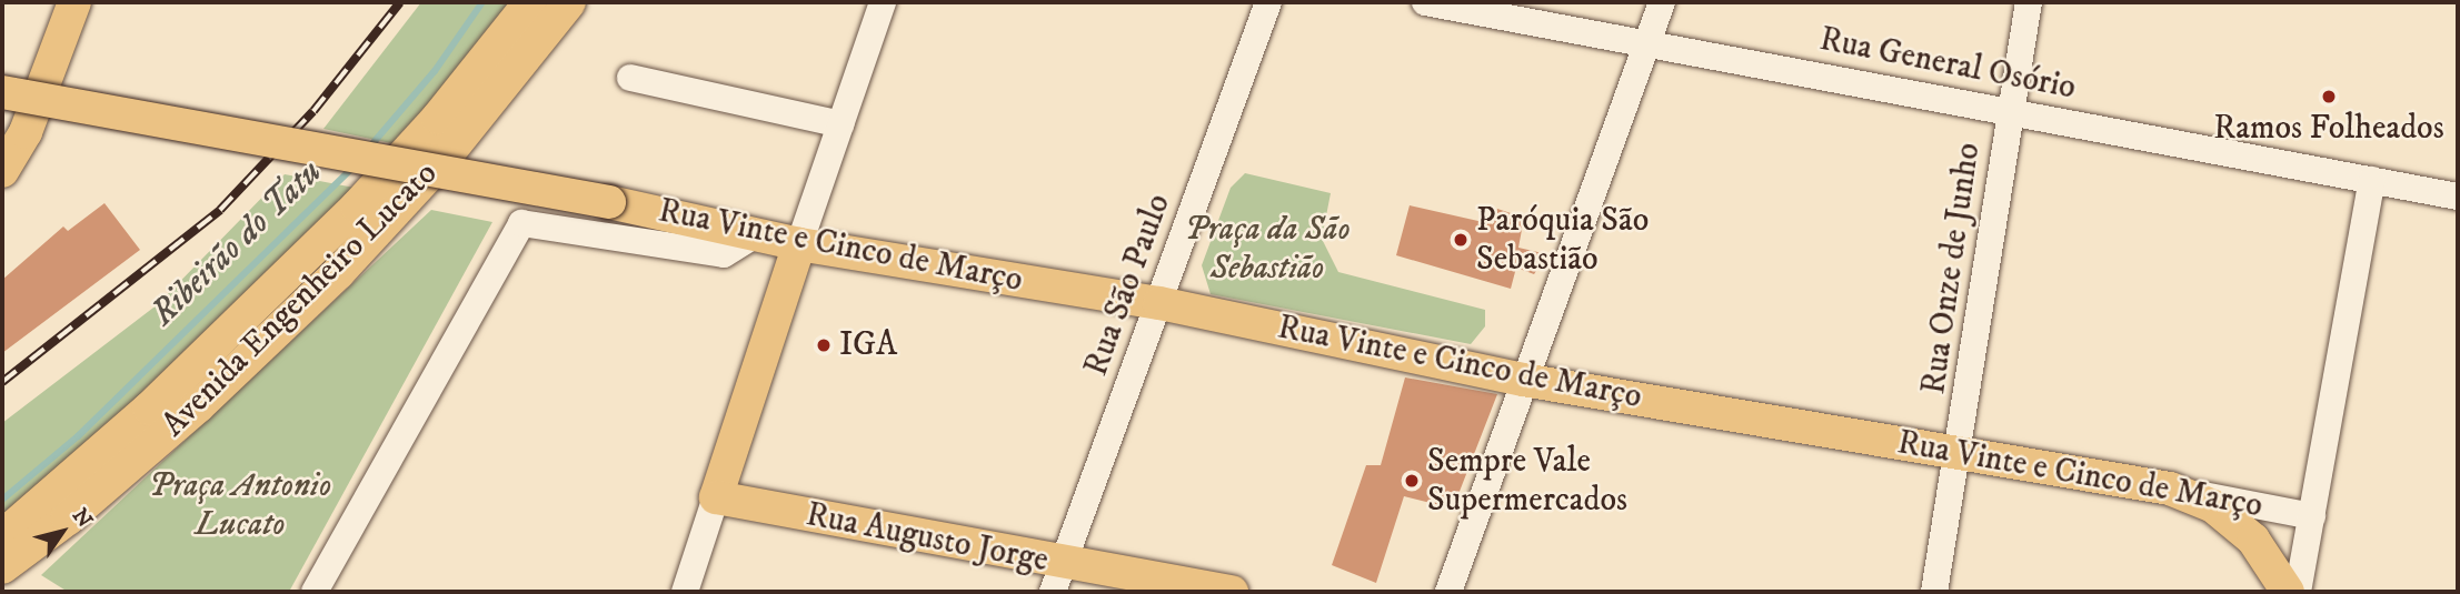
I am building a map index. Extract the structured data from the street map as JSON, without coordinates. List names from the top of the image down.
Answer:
{
  "streets": {
    "main road": ["Rua Vinte e Cinco de Março", "Avenida Engenheiro Lucato", "Rua Augusto Jorge"],
    "street": ["Rua General Osório", "Rua Onze de Junho", "Rua São Paulo"]
  },
  "crossings": [
    ["Rua General Osório", "Rua Onze de Junho"],
    ["Rua Vinte e Cinco de Março", "Rua Onze de Junho"],
    ["Rua Vinte e Cinco de Março", "Rua São Paulo"],
    ["Rua São Paulo", "Rua Augusto Jorge"]
  ],
  "water": ["Ribeirão do Tatu"],
  "parks": ["Praça da São Sebastião", "Praça Antonio Lucato"],
  "places": [
    "Ramos Folheados",
    "Paróquia São Sebastião",
    "IGA",
    "Sempre Vale Supermercados"
  ],
  "north": "top right"
}
